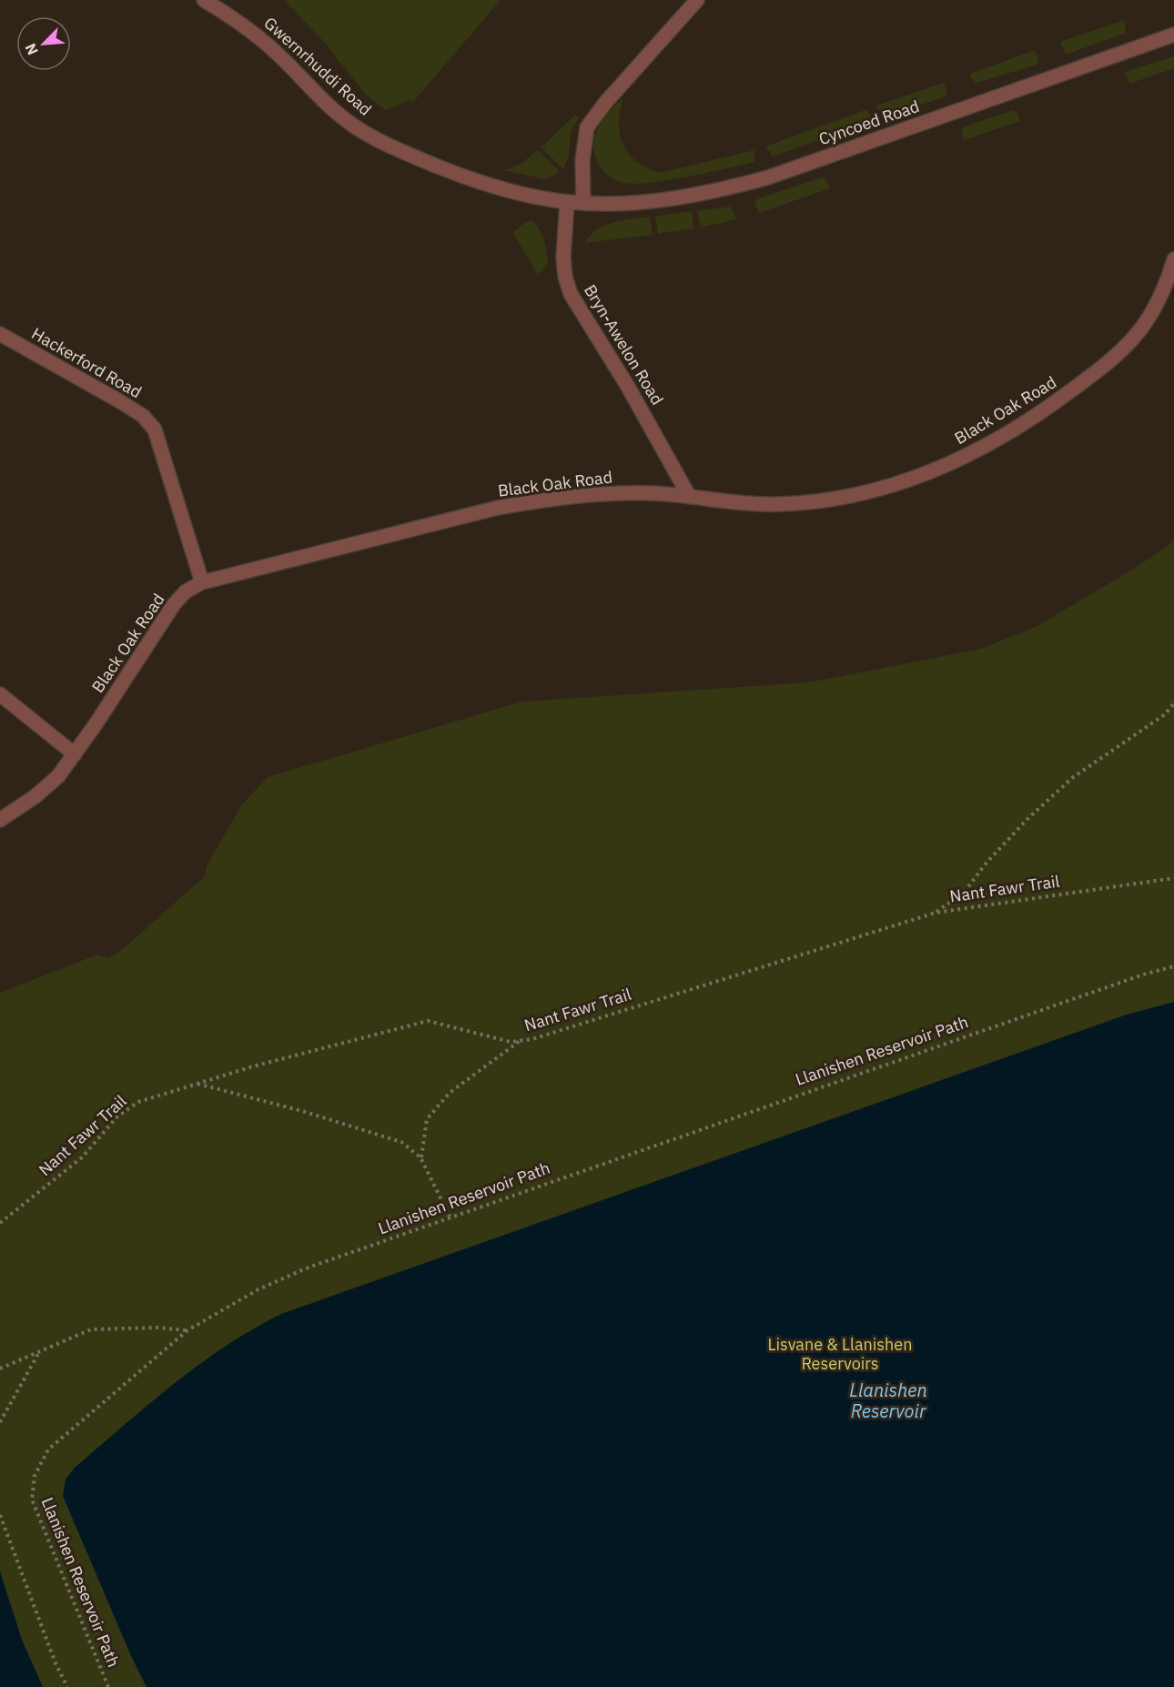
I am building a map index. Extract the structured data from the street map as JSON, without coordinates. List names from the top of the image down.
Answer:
{
  "streets": {
    "street": [
      "Gwernrhuddi Road",
      "Cyncoed Road",
      "Bryn-Awelon Road",
      "Hackerford Road",
      "Black Oak Road"
    ],
    "path": ["Nant Fawr Trail", "Llanishen Reservoir Path"]
  },
  "crossings": [
    ["Gwernrhuddi Road", "Cyncoed Road"],
    ["Gwernrhuddi Road", "Bryn-Awelon Road"],
    ["Cyncoed Road", "Bryn-Awelon Road"],
    ["Bryn-Awelon Road", "Black Oak Road"],
    ["Hackerford Road", "Black Oak Road"]
  ],
  "water": ["Llanishen Reservoir"],
  "parks": ["Lisvane & Llanishen Reservoirs"],
  "north": "bottom left"
}
